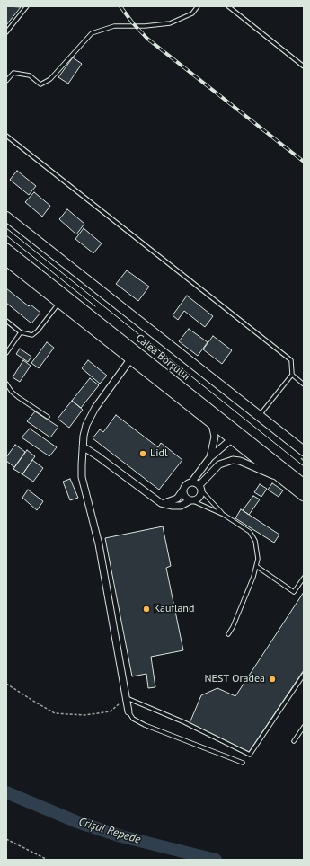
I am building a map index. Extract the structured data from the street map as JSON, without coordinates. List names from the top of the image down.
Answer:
{
  "streets": {
    "main road": ["Calea Borșului"]
  },
  "water": ["Crișul Repede"],
  "places": ["Lidl", "Kaufland", "NEST Oradea"]
}
